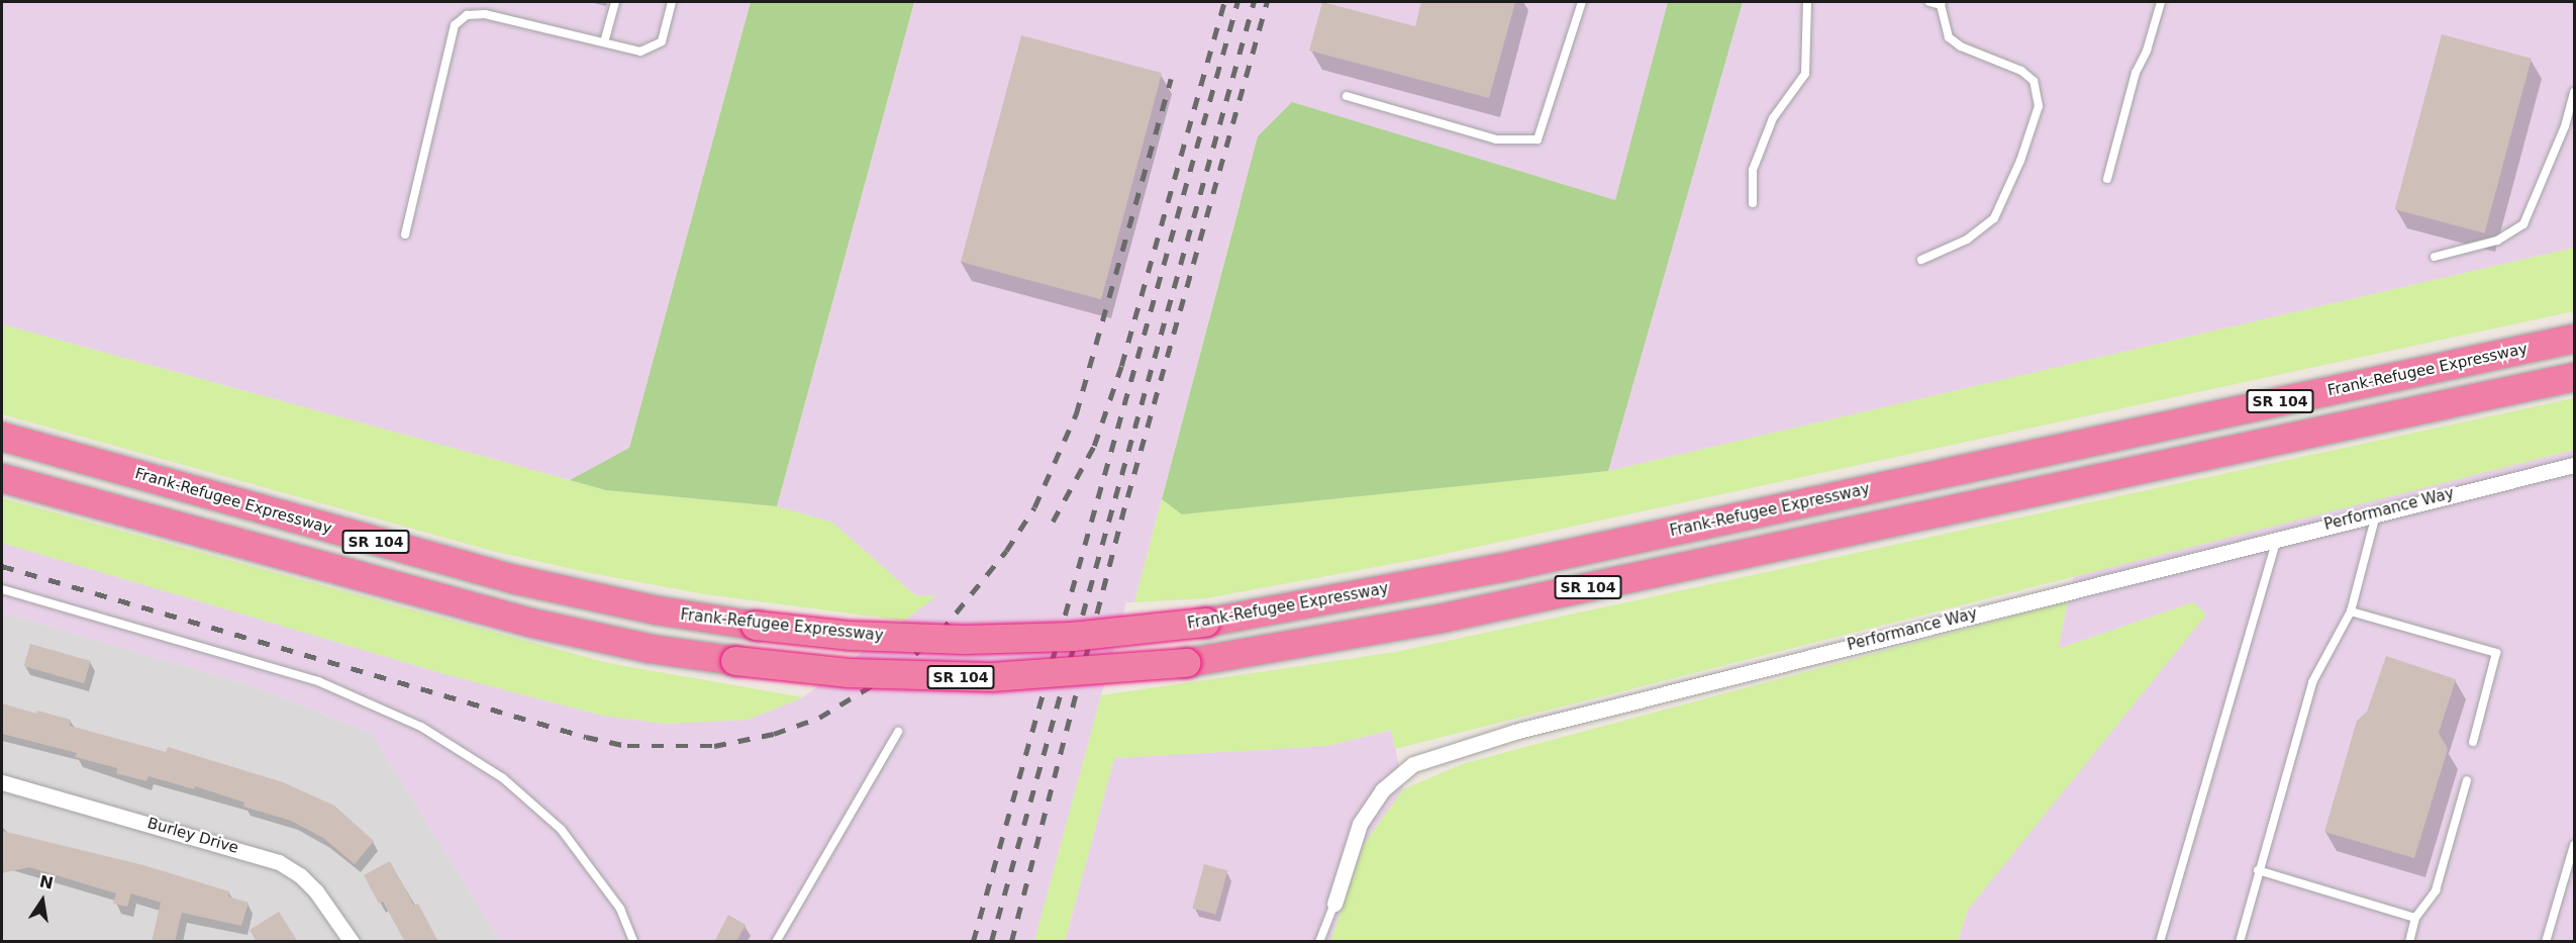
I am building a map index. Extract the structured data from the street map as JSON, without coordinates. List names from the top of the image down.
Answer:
{
  "streets": {
    "highway": ["Frank-Refugee Expressway", "SR 104"],
    "street": ["Performance Way", "Burley Drive"]
  },
  "north": "top"
}
